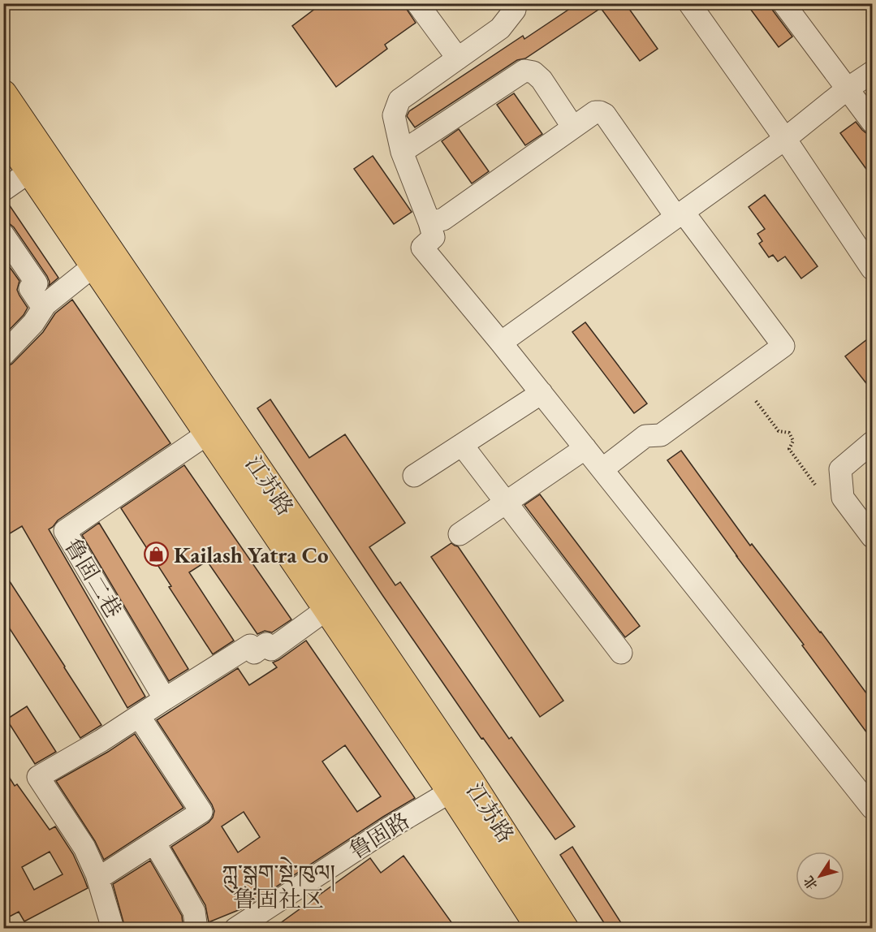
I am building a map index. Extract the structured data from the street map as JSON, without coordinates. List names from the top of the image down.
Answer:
{
  "streets": {
    "highway": ["江苏路"],
    "street": ["鲁固二巷", "鲁固路"]
  },
  "crossings": [
    ["江苏路", "鲁固二巷"],
    ["江苏路", "鲁固路"]
  ],
  "districts": ["ཀླུ་སྒུག་སྡེ་ཁུལ། 鲁固社区"],
  "places": {
    "shop": ["Kailash Yatra Co"]
  },
  "north": "bottom left"
}
